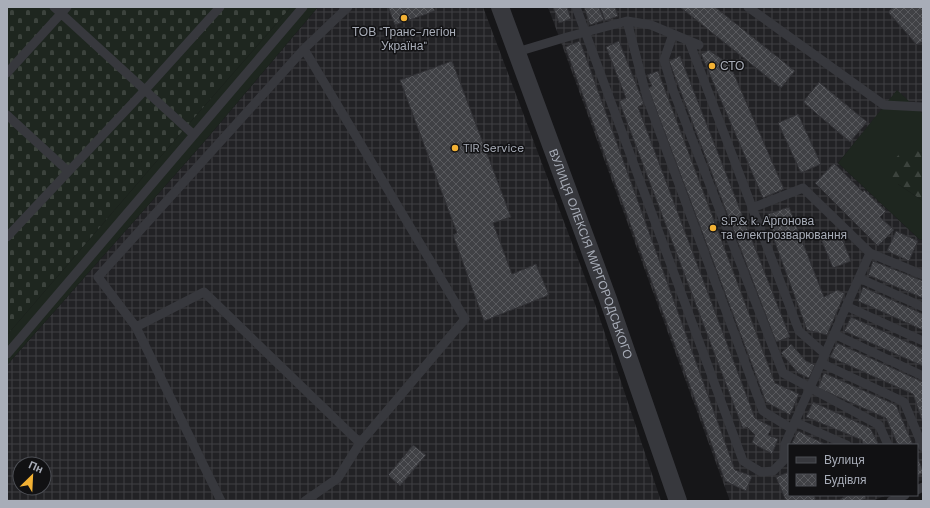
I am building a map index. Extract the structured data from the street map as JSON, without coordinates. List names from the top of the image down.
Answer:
{
  "streets": {
    "street": ["ВУЛИЦЯ ОЛЕКСІЯ МИРГОРОДСЬКОГО"]
  },
  "places": [
    "ТОВ \"Транс-легіон Україна\"",
    "СТО",
    "TIR Service",
    "S.P.& k. Аргонова та електрозварювання"
  ],
  "legend": ["Вулиця", "Будівля"],
  "north": "top right"
}
